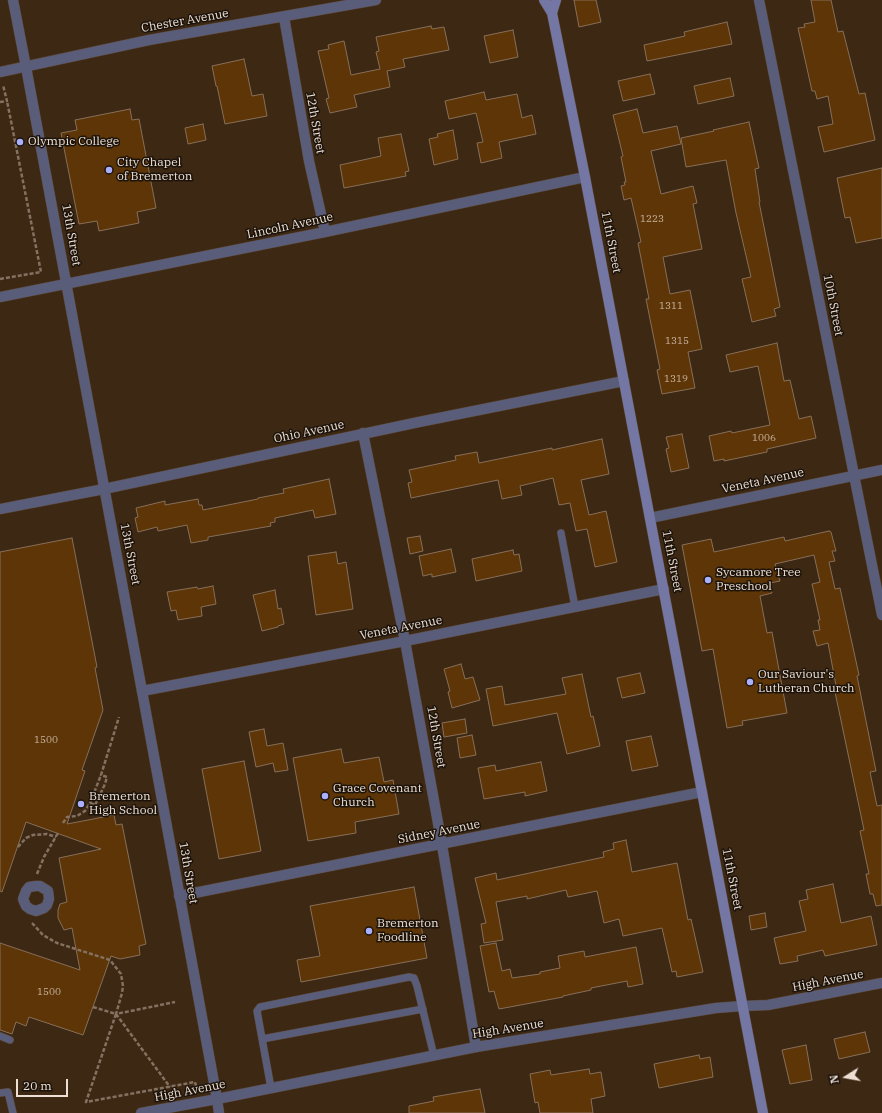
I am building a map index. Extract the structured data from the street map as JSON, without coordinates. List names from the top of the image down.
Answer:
{
  "streets": {
    "main road": ["11th Street"],
    "street": [
      "Chester Avenue",
      "12th Street",
      "Lincoln Avenue",
      "13th Street",
      "10th Street",
      "Ohio Avenue",
      "Veneta Avenue",
      "Sidney Avenue",
      "High Avenue"
    ]
  },
  "crossings": [
    ["Chester Avenue", "12th Street"],
    ["Chester Avenue", "13th Street"],
    ["12th Street", "Lincoln Avenue"],
    ["12th Street", "Ohio Avenue"],
    ["12th Street", "Veneta Avenue"],
    ["12th Street", "Sidney Avenue"],
    ["12th Street", "High Avenue"],
    ["Lincoln Avenue", "13th Street"],
    ["Lincoln Avenue", "11th Street"],
    ["13th Street", "Ohio Avenue"],
    ["13th Street", "Veneta Avenue"],
    ["13th Street", "Sidney Avenue"],
    ["13th Street", "High Avenue"],
    ["11th Street", "Ohio Avenue"],
    ["11th Street", "Veneta Avenue"],
    ["11th Street", "Sidney Avenue"],
    ["11th Street", "High Avenue"],
    ["10th Street", "Veneta Avenue"]
  ],
  "places": [
    "Olympic College",
    "City Chapel of Bremerton",
    "Sycamore Tree Preschool",
    "Our Saviour's Lutheran Church",
    "Grace Covenant Church",
    "Bremerton High School",
    "Bremerton Foodline"
  ],
  "house_numbers": [
    "1223",
    "1311",
    "1315",
    "1319",
    "1006",
    "1500",
    "1500"
  ],
  "scale_bar": "20 m",
  "north": "left"
}
